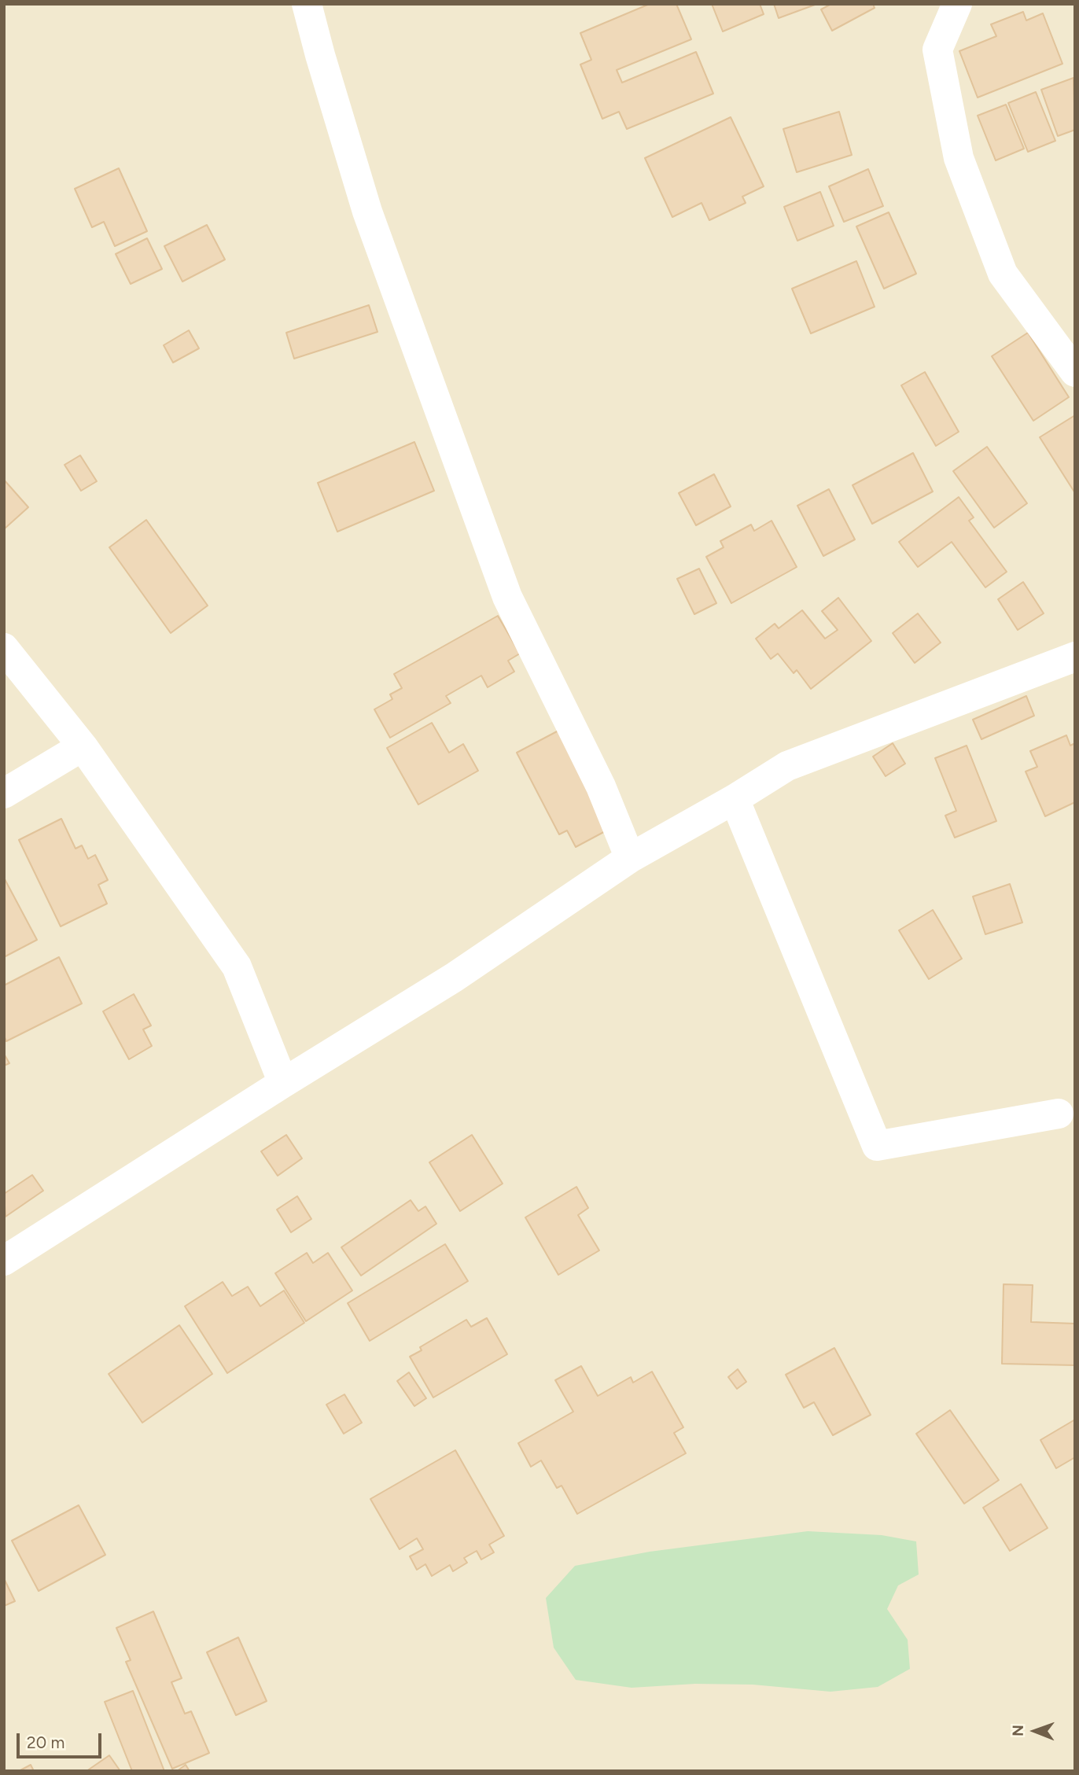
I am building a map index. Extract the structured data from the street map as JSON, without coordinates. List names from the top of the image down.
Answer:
{
  "scale_bar": "20 m",
  "north": "left"
}
